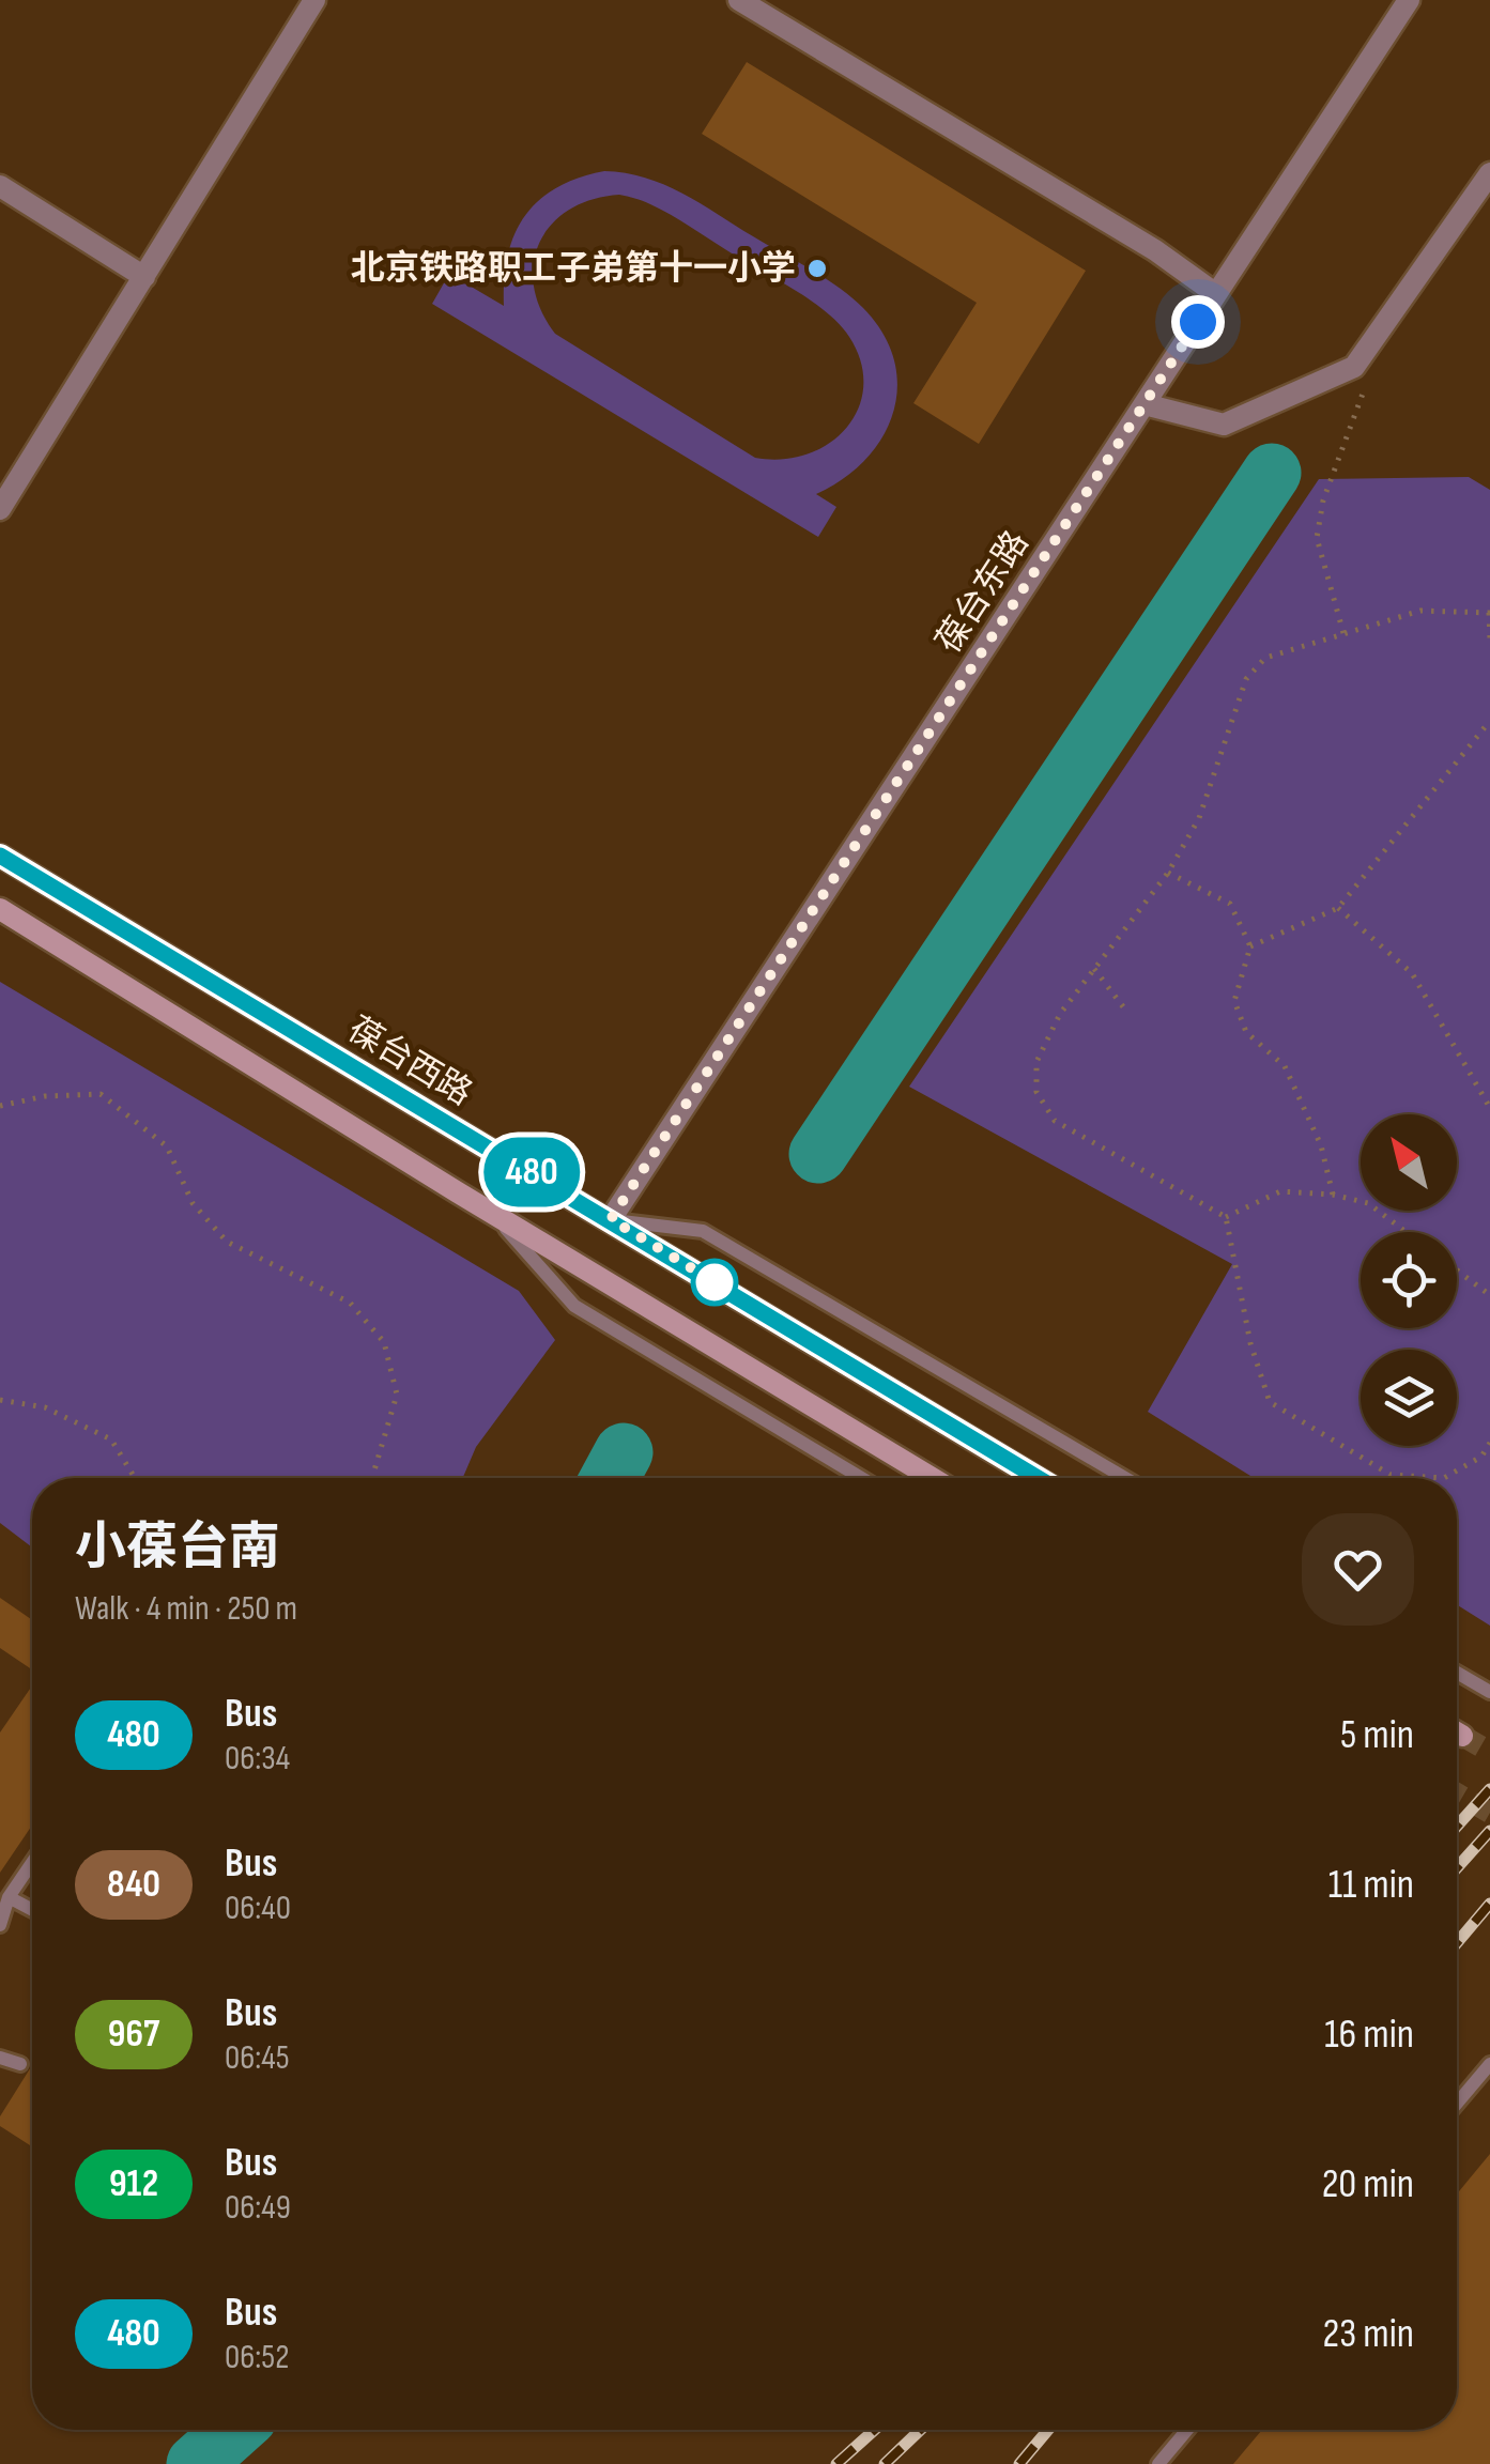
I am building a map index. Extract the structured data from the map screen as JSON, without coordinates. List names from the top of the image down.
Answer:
{
  "streets": {
    "street": ["葆台东路", "葆台西路"]
  },
  "crossings": [
    ["葆台东路", "葆台西路"]
  ],
  "places": ["北京铁路职工子弟第十一小学"],
  "lines": ["bus line 480"],
  "north": "top left",
  "page": {
    "on_map": "480",
    "heading": ["小葆台南", "Walk · 4 min · 250 m"],
    "list": [
      {
        "mark": "480",
        "name": "Bus",
        "note": "06:34",
        "value": "5 min"
      },
      {
        "mark": "840",
        "name": "Bus",
        "note": "06:40",
        "value": "11 min"
      },
      {
        "mark": "967",
        "name": "Bus",
        "note": "06:45",
        "value": "16 min"
      },
      {
        "mark": "912",
        "name": "Bus",
        "note": "06:49",
        "value": "20 min"
      },
      {
        "mark": "480",
        "name": "Bus",
        "note": "06:52",
        "value": "23 min"
      }
    ]
  }
}
